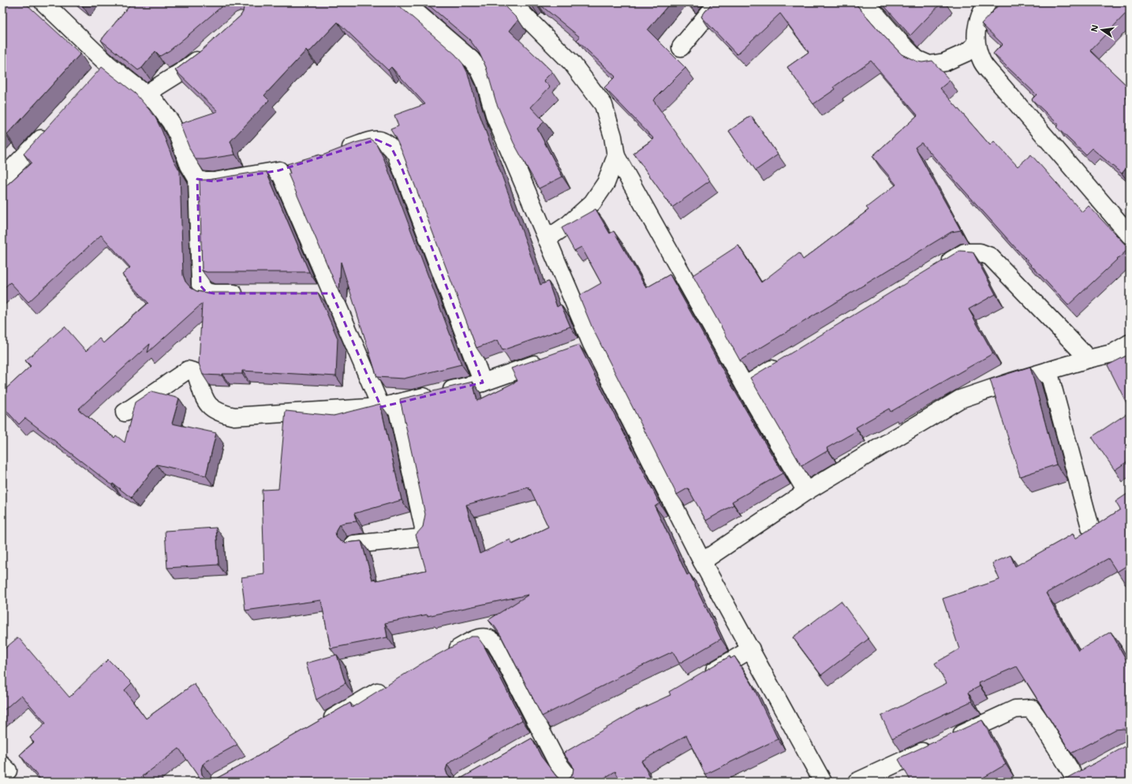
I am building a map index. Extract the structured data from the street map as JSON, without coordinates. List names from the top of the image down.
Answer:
{
  "north": "left"
}
